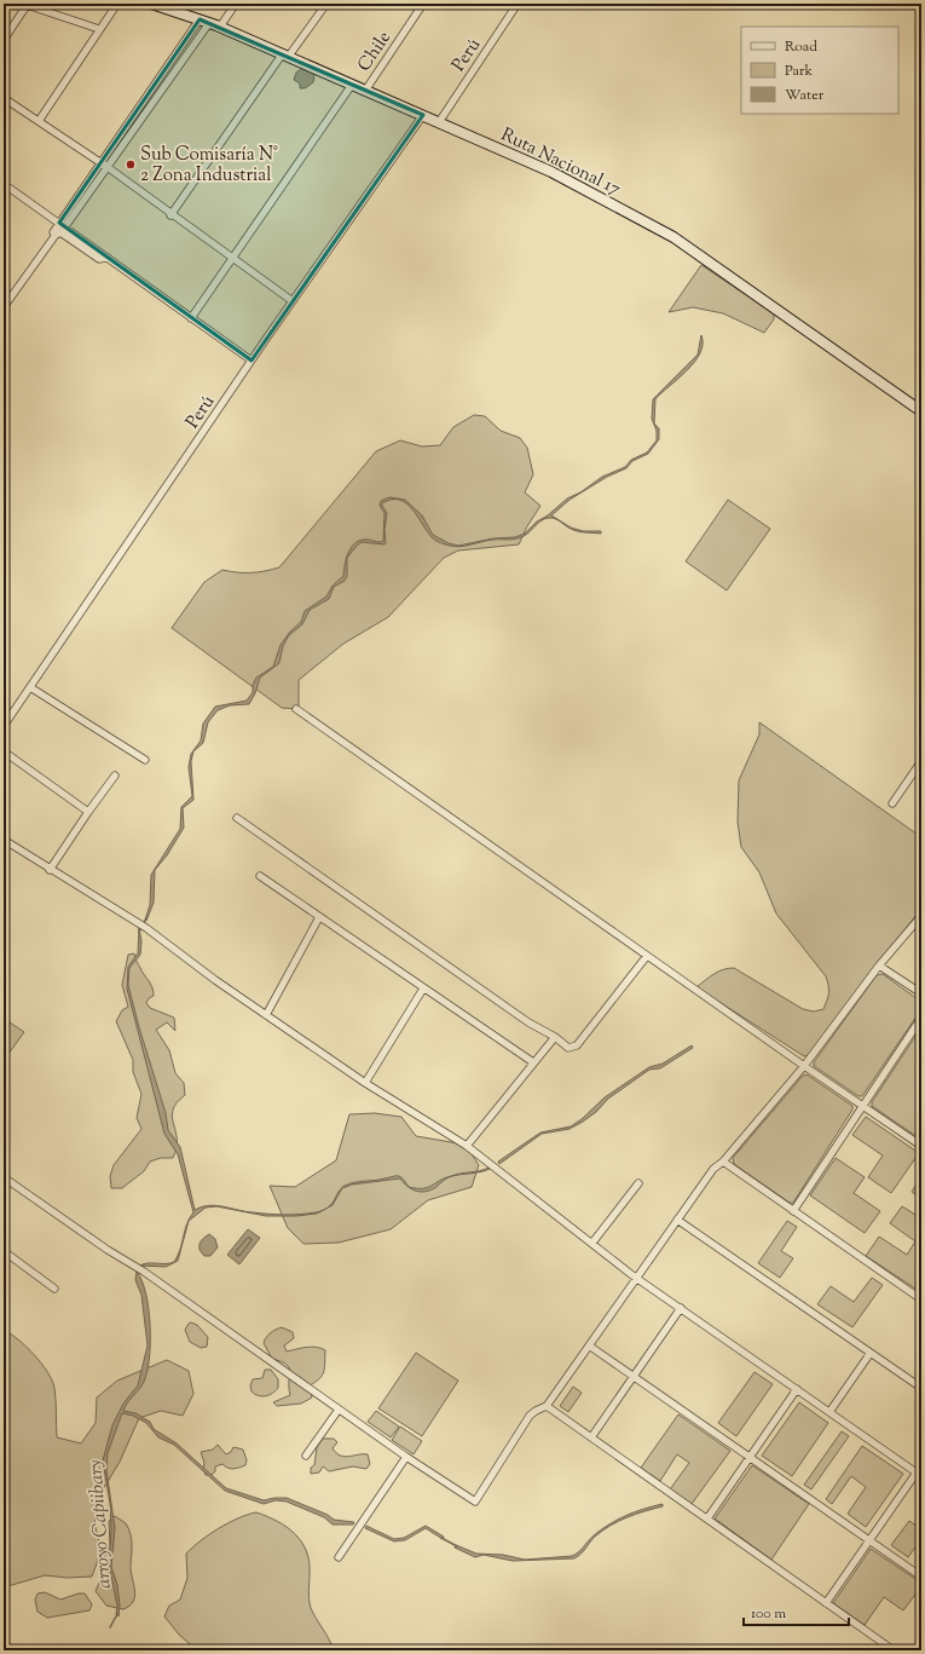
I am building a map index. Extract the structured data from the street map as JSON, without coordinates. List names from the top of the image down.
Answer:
{
  "streets": {
    "street": ["Chile", "Perú", "Ruta Nacional 17"]
  },
  "crossings": [
    ["Chile", "Ruta Nacional 17"],
    ["Perú", "Ruta Nacional 17"]
  ],
  "water": ["arroyo Capiibary"],
  "places": ["Sub Comisaría N° 2 Zona Industrial"],
  "legend": ["Road", "Park", "Water"],
  "scale_bar": "100 m"
}
